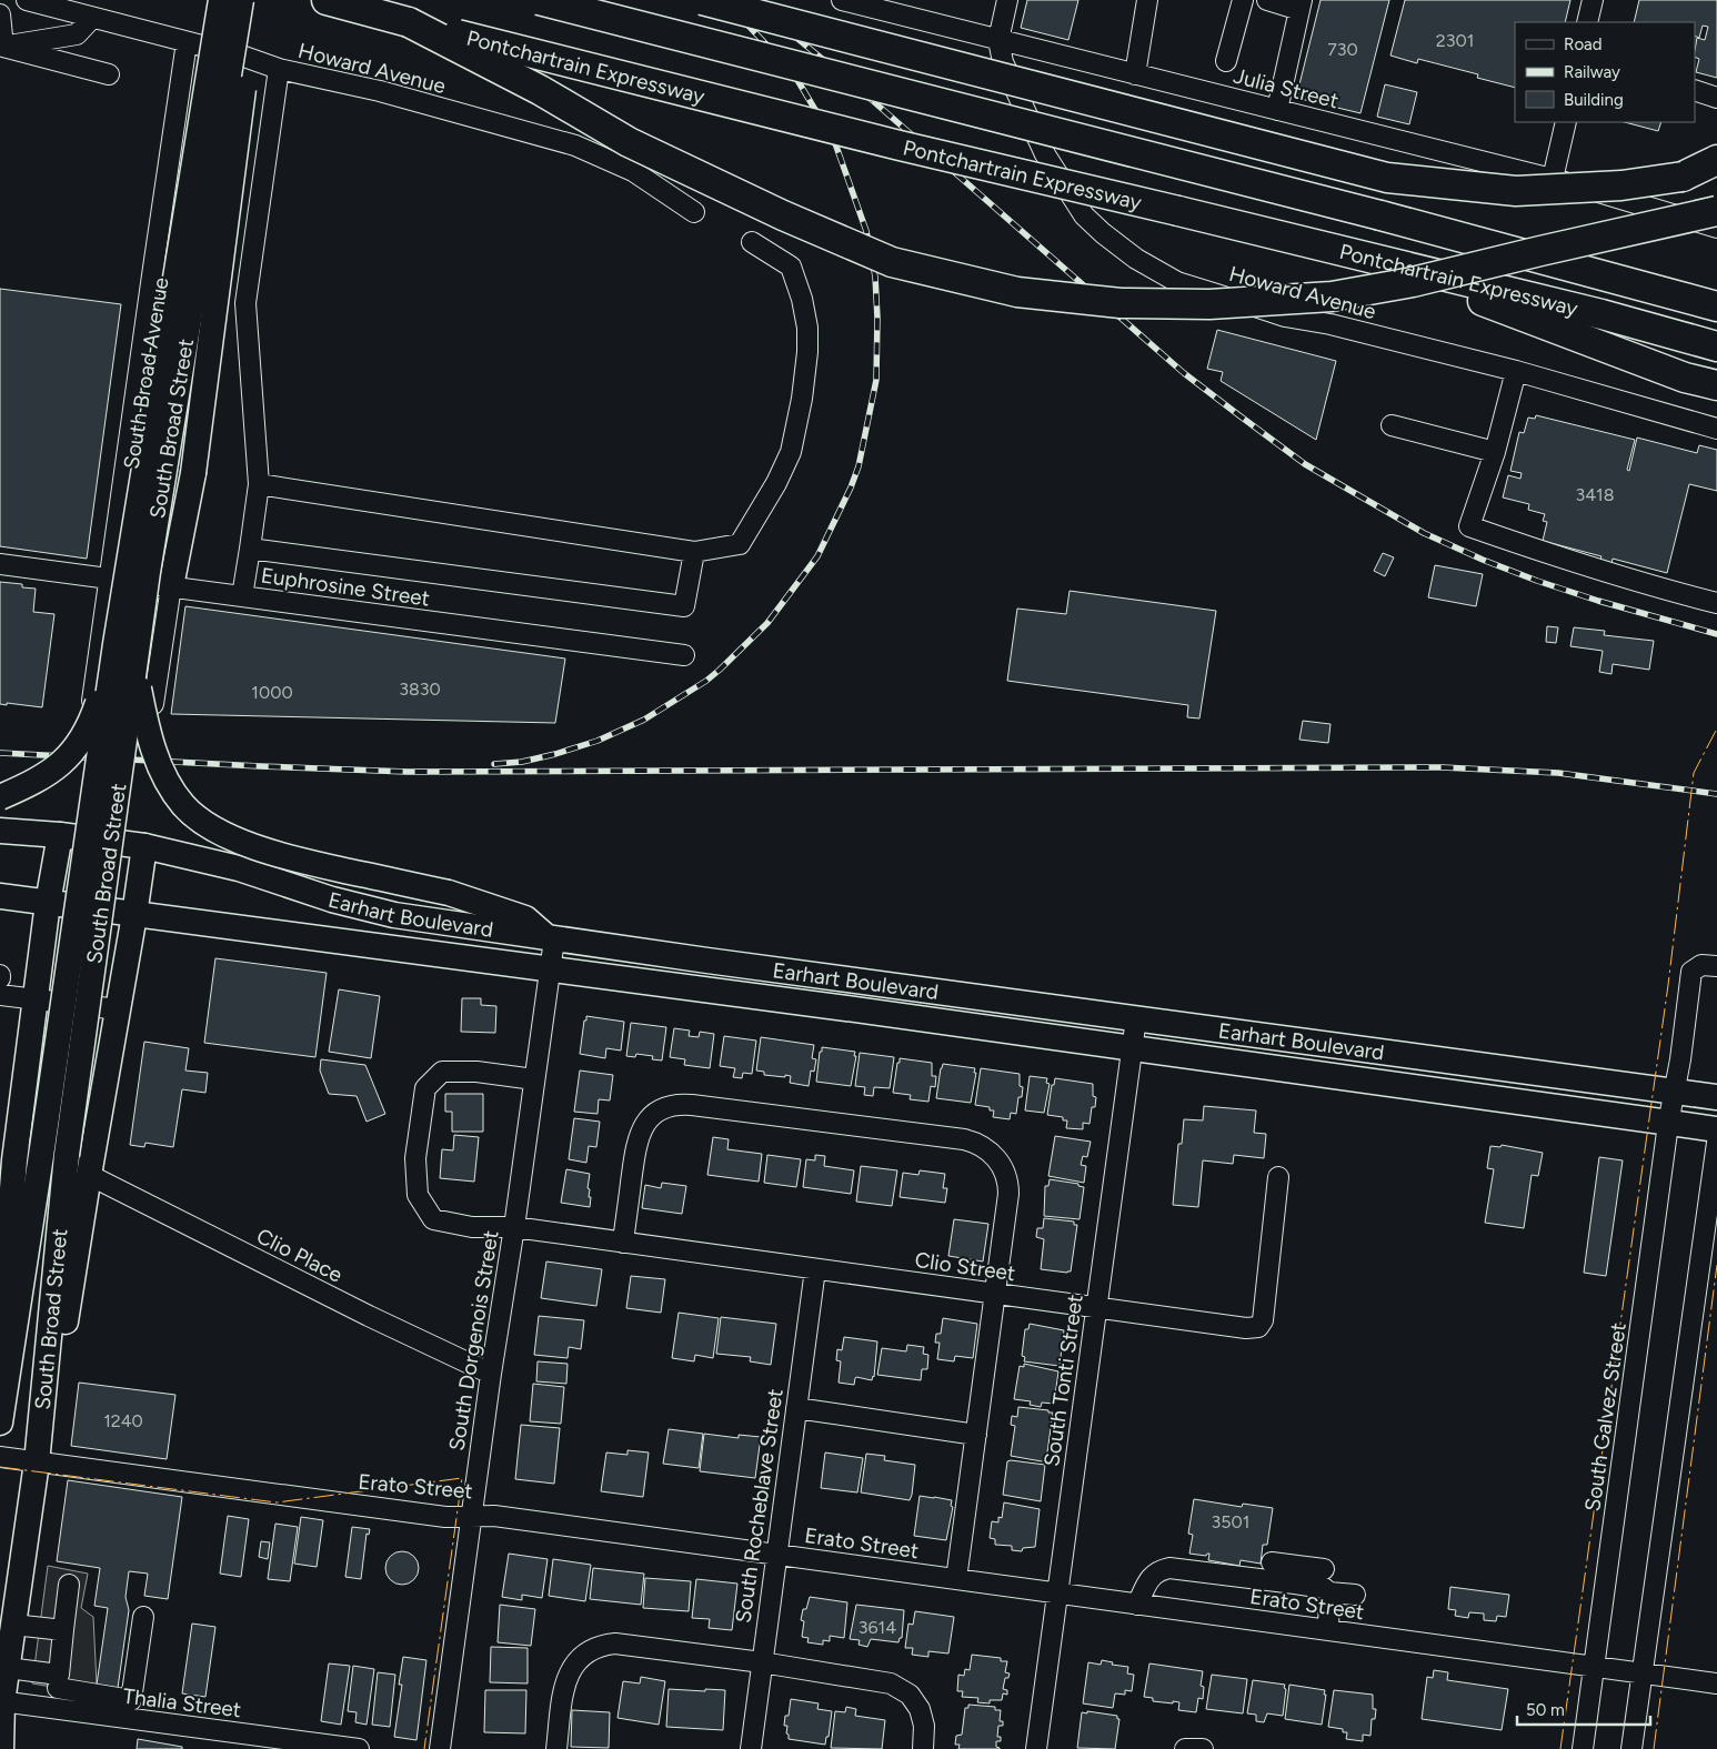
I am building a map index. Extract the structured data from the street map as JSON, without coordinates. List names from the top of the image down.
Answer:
{
  "streets": {
    "highway": ["Pontchartrain Expressway"],
    "main road": ["South Broad Street", "Earhart Boulevard"],
    "street": [
      "Howard Avenue",
      "Julia Street",
      "South Broad Avenue",
      "Euphrosine Street",
      "Clio Place",
      "Clio Street",
      "South Dorgenois Street",
      "South Tonti Street",
      "South Galvez Street",
      "Erato Street",
      "South Rocheblave Street",
      "Thalia Street"
    ]
  },
  "crossings": [
    ["Howard Avenue", "Julia Street"],
    ["Howard Avenue", "South Broad Avenue"],
    ["South Broad Avenue", "Euphrosine Street"],
    ["South Broad Street", "Erato Street"],
    ["South Broad Street", "Thalia Street"],
    ["Earhart Boulevard", "South Dorgenois Street"],
    ["Earhart Boulevard", "South Tonti Street"],
    ["Earhart Boulevard", "South Galvez Street"],
    ["Clio Place", "South Dorgenois Street"],
    ["Clio Street", "South Dorgenois Street"],
    ["Clio Street", "South Tonti Street"],
    ["Clio Street", "South Rocheblave Street"],
    ["South Dorgenois Street", "Erato Street"],
    ["South Tonti Street", "Erato Street"],
    ["South Galvez Street", "Erato Street"],
    ["Erato Street", "South Rocheblave Street"]
  ],
  "house_numbers": [
    "2301",
    "730",
    "3418",
    "3830",
    "1000",
    "1240",
    "3501",
    "3614"
  ],
  "legend": ["Road", "Railway", "Building"],
  "scale_bar": "50 m"
}
